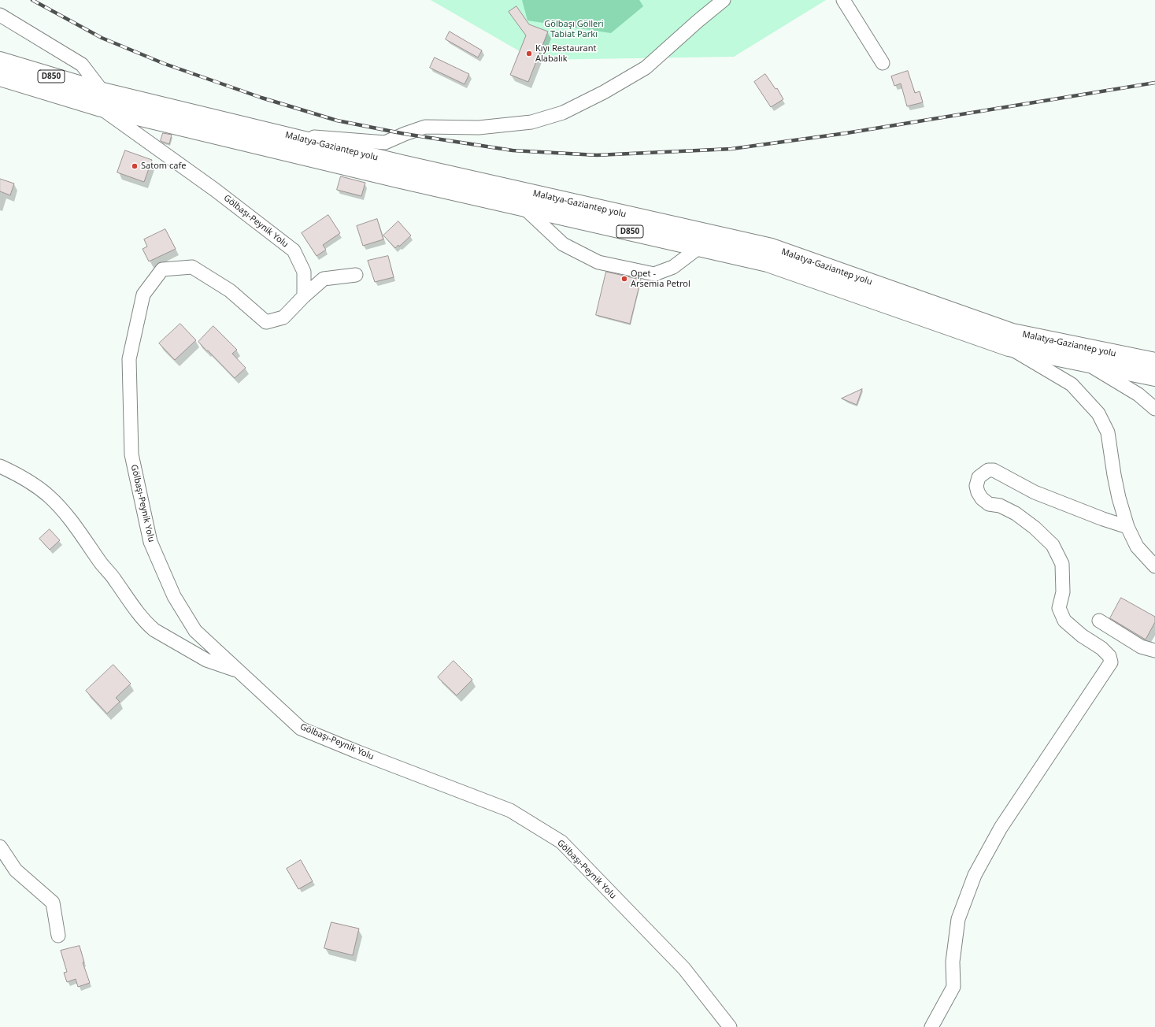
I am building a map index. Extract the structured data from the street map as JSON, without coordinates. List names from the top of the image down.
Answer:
{
  "streets": {
    "highway": ["D850", "Malatya-Gaziantep yolu"],
    "street": ["Gölbaşı-Peynik Yolu"]
  },
  "crossings": [
    ["Malatya-Gaziantep yolu", "Gölbaşı-Peynik Yolu"]
  ],
  "parks": ["Gölbaşı Gölleri Tabiat Parkı"],
  "places": ["Kıyı Restaurant Alabalık", "Satom cafe", "Opet - Arsemia Petrol"]
}
